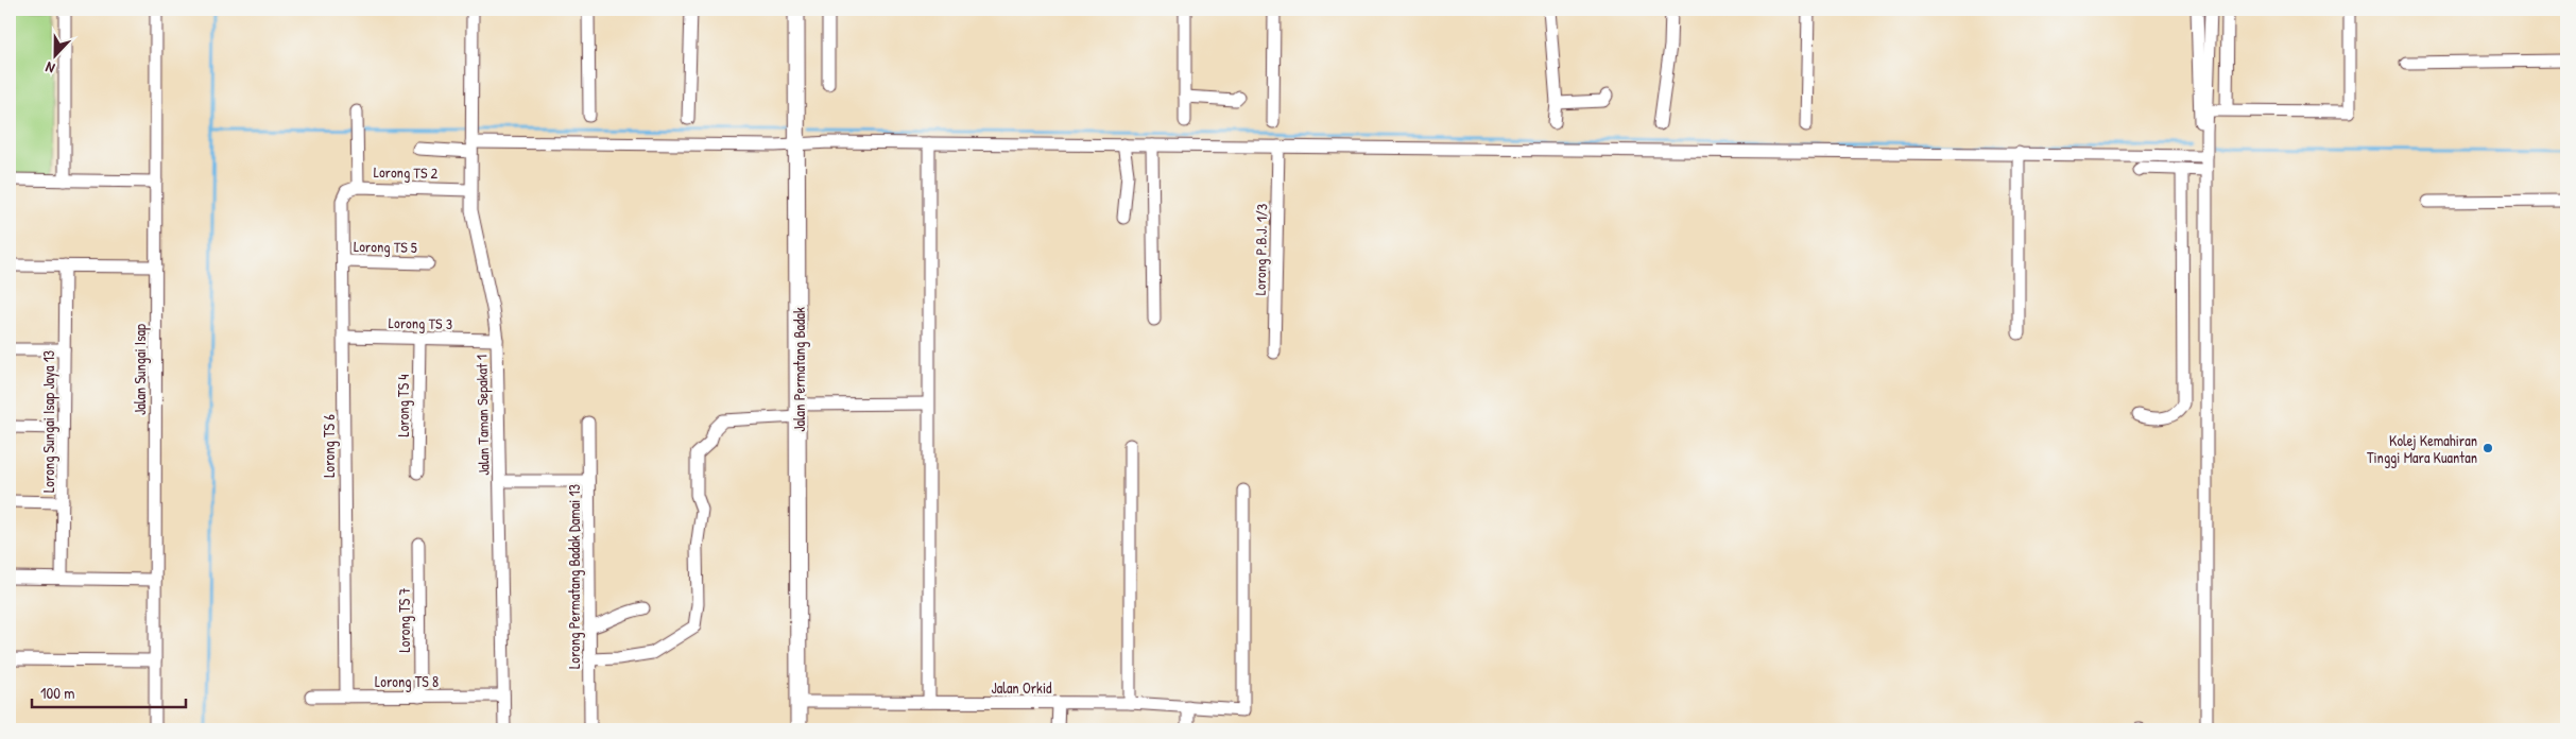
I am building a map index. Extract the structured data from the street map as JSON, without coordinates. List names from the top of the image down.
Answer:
{
  "streets": {
    "main road": ["Jalan Permatang Badak"],
    "street": [
      "Lorong TS 2",
      "Lorong TS 5",
      "Lorong P.B.J. 1/3",
      "Lorong TS 3",
      "Jalan Sungai Isap",
      "Lorong TS 4",
      "Jalan Taman Sepakat 1",
      "Lorong Sungai Isap Jaya 13",
      "Lorong TS 6",
      "Lorong Permatang Badak Damai 13",
      "Lorong TS 7",
      "Lorong TS 8",
      "Jalan Orkid"
    ]
  },
  "crossings": [
    ["Lorong TS 2", "Jalan Taman Sepakat 1"],
    ["Lorong TS 2", "Lorong TS 6"],
    ["Lorong TS 5", "Lorong TS 6"],
    ["Lorong TS 3", "Lorong TS 4"],
    ["Lorong TS 3", "Jalan Taman Sepakat 1"],
    ["Lorong TS 3", "Lorong TS 6"],
    ["Jalan Permatang Badak", "Jalan Orkid"],
    ["Jalan Taman Sepakat 1", "Lorong TS 8"],
    ["Lorong TS 6", "Lorong TS 8"],
    ["Lorong TS 7", "Lorong TS 8"]
  ],
  "places": ["Kolej Kemahiran Tinggi Mara Kuantan"],
  "scale_bar": "100 m",
  "north": "bottom"
}
